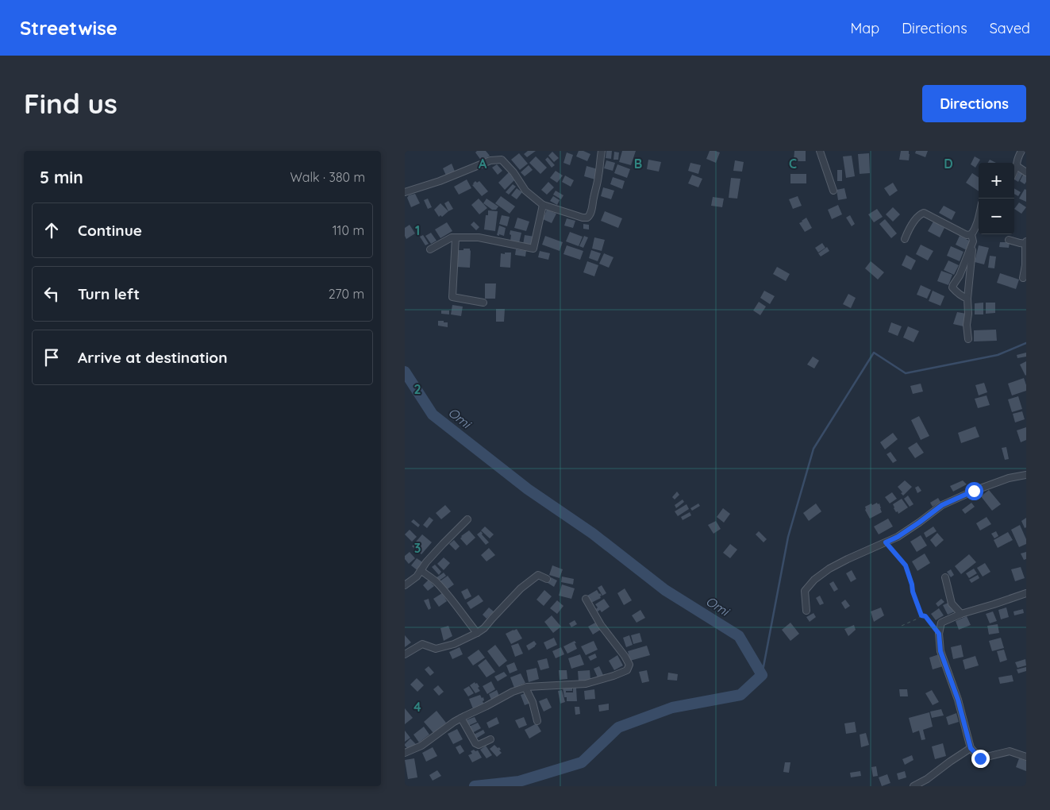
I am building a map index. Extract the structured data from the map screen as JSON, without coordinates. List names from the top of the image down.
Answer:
{
  "water": ["Omi"],
  "page": {
    "header": "Streetwise",
    "nav": ["Map", "Directions", "Saved"],
    "buttons": "Directions",
    "title": "Find us",
    "heading": ["5 min", "Walk · 380 m"],
    "map_buttons": ["+", "−"],
    "list": [
      ["Continue", "110 m"],
      ["Turn left", "270 m"],
      "Arrive at destination"
    ]
  },
  "grid": {
    "columns": [
      "A",
      "B",
      "C",
      "D"
    ],
    "rows": [
      "1",
      "2",
      "3",
      "4"
    ]
  }
}
